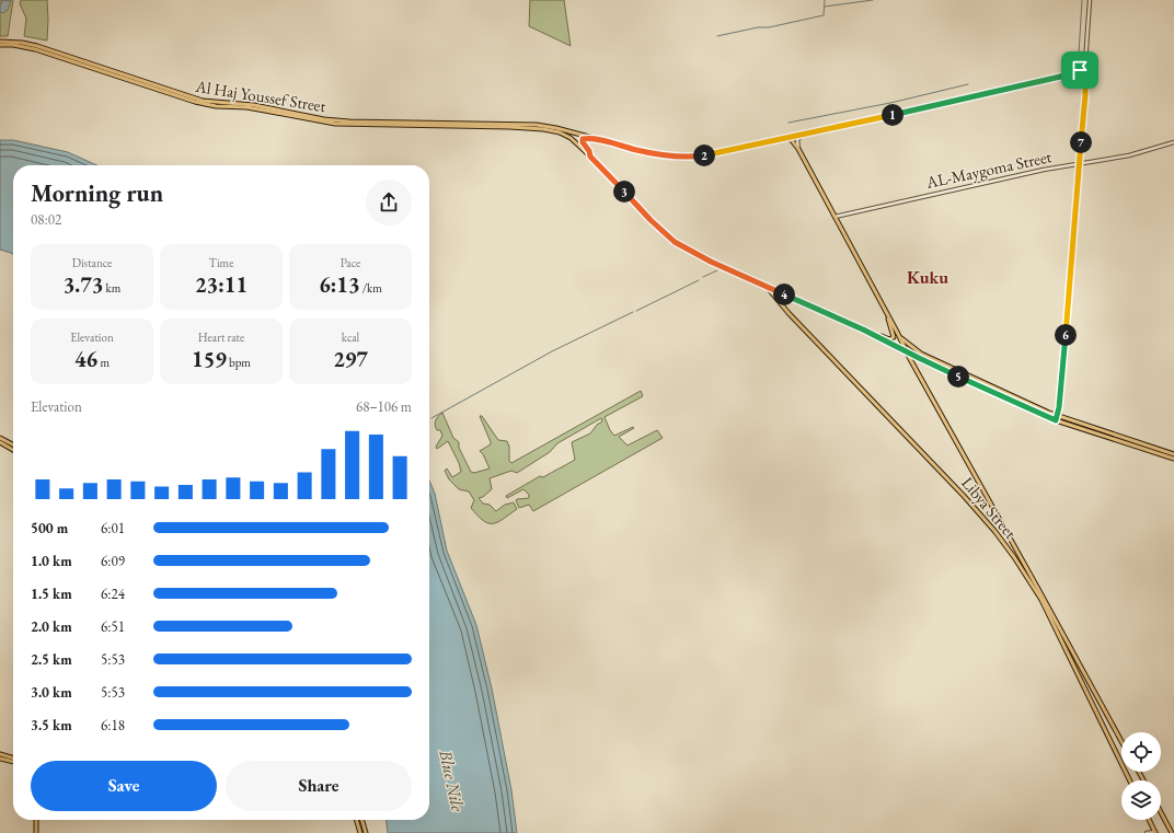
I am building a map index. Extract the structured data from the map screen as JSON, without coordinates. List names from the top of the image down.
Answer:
{
  "streets": {
    "main road": ["Al Haj Youssef Street", "Libya Street"],
    "street": ["AL-Maygoma Street"]
  },
  "districts": ["Kuku"],
  "water": ["Blue Nile"],
  "page": {
    "pins": [
      "1",
      "7",
      "2",
      "3",
      "4",
      "6",
      "5"
    ],
    "heading": ["Morning run", "08:02"],
    "stats": [
      ["Distance", "3.73 km"],
      ["Time", "23:11"],
      ["Pace", "6:13 /km"],
      ["Elevation", "46 m"],
      ["Heart rate", "159 bpm"],
      ["kcal", "297"]
    ],
    "chart": ["Elevation", "68–106 m"],
    "list": [
      {
        "name": "500 m",
        "note": "6:01"
      },
      {
        "name": "1.0 km",
        "note": "6:09"
      },
      {
        "name": "1.5 km",
        "note": "6:24"
      },
      {
        "name": "2.0 km",
        "note": "6:51"
      },
      {
        "name": "2.5 km",
        "note": "5:53"
      },
      {
        "name": "3.0 km",
        "note": "5:53"
      },
      {
        "name": "3.5 km",
        "note": "6:18"
      }
    ],
    "buttons": ["Save", "Share"]
  }
}
